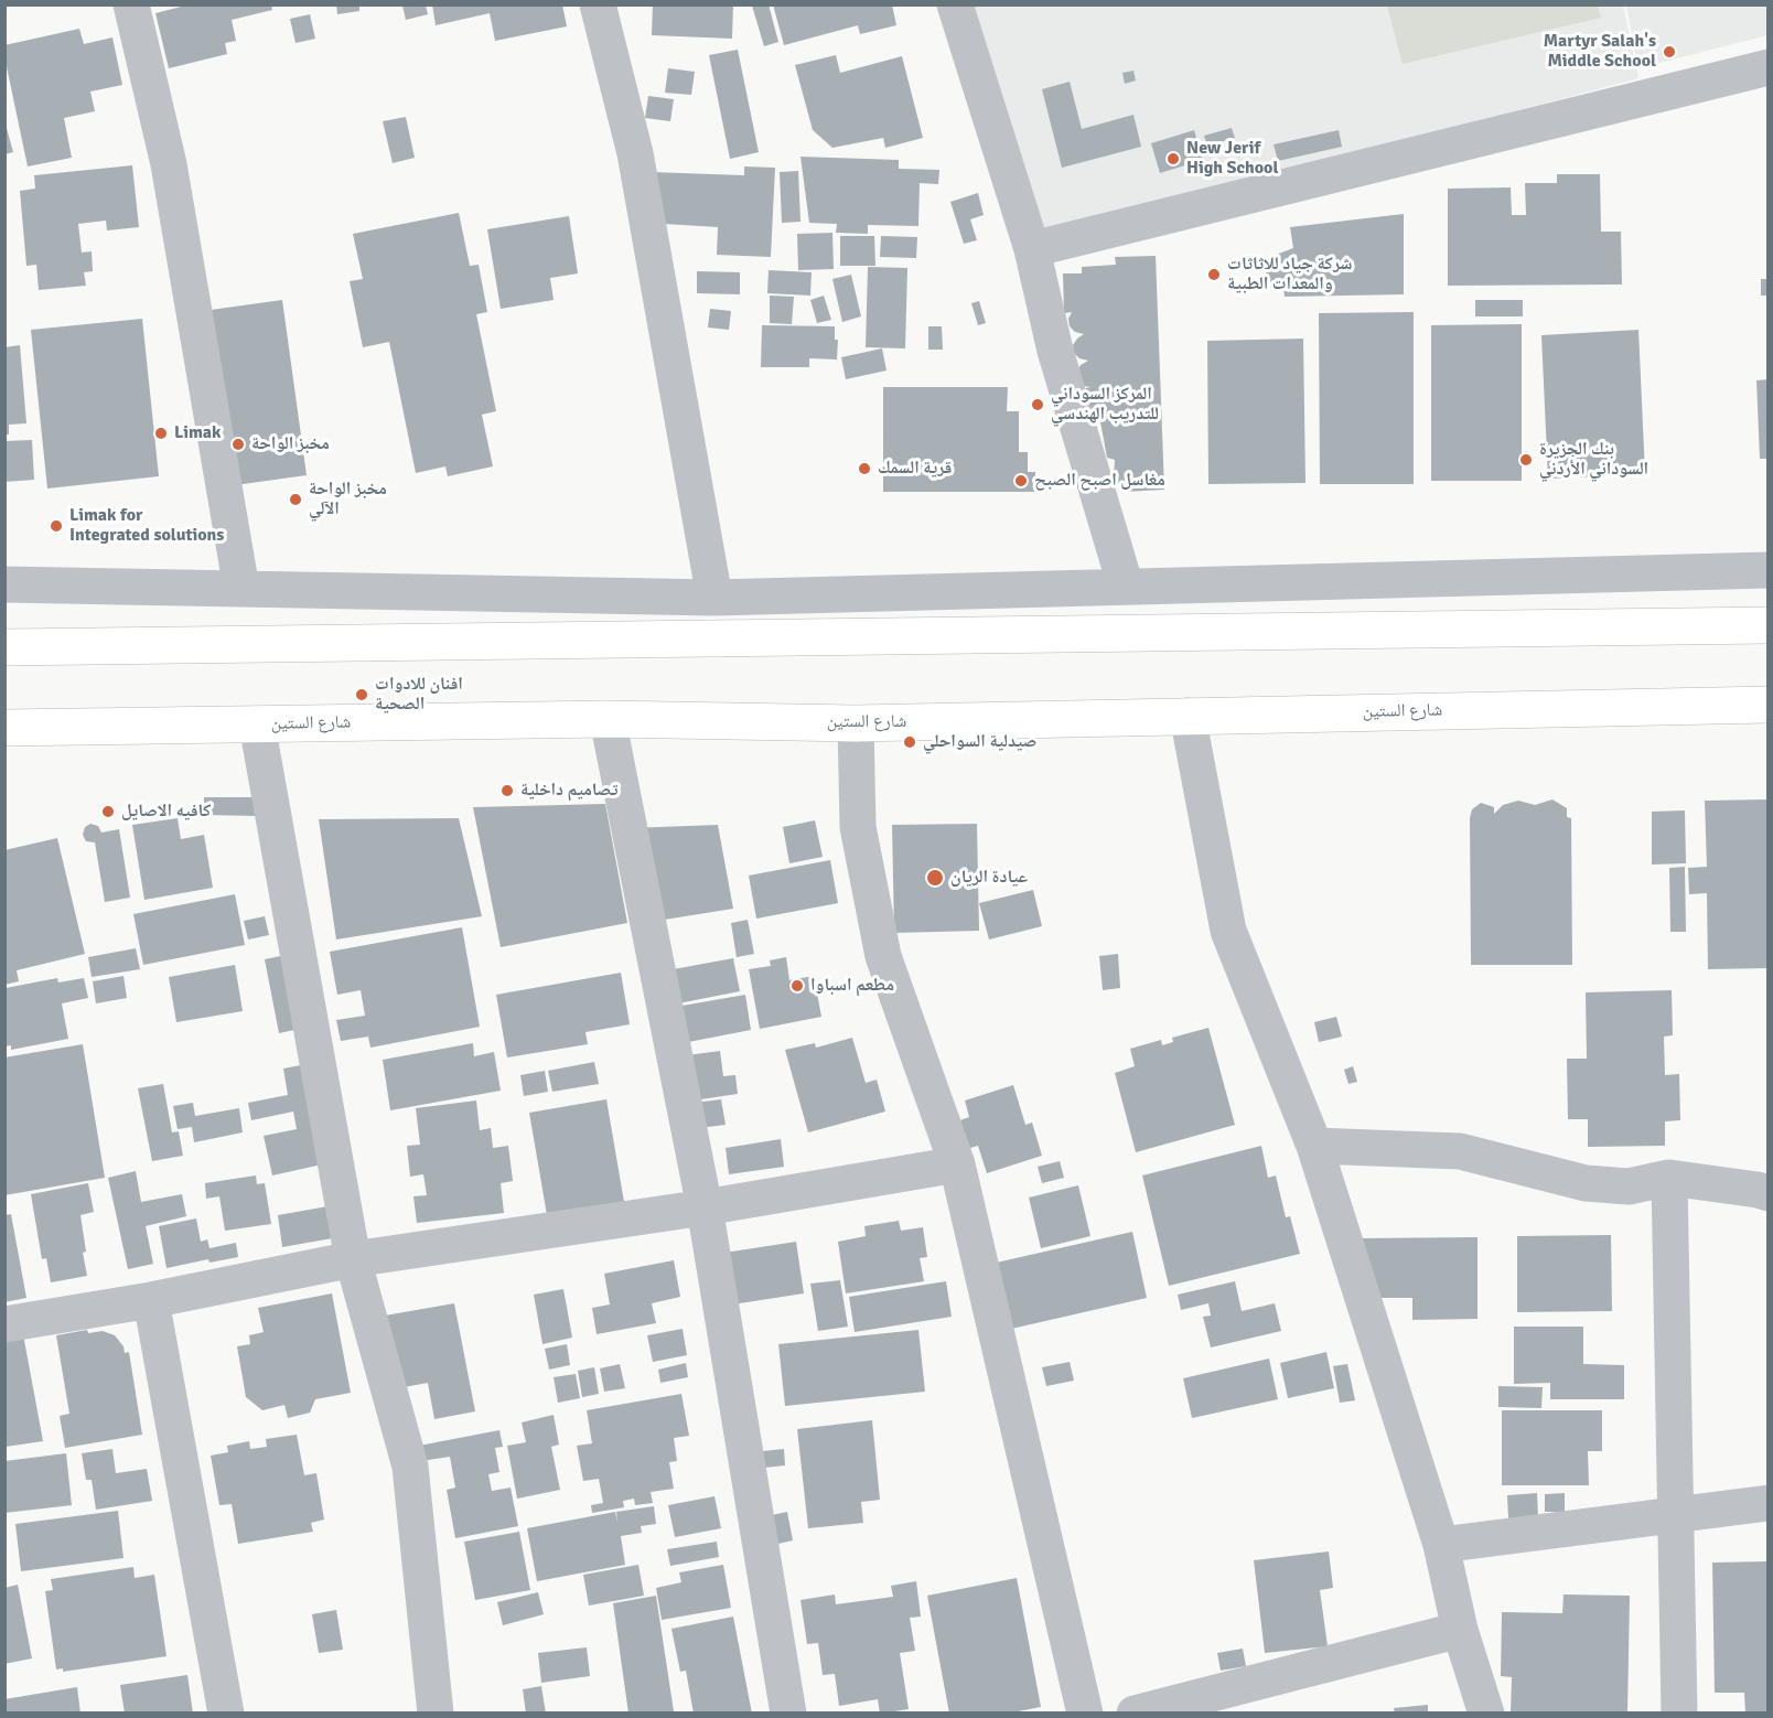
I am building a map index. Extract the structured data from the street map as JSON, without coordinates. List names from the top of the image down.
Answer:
{
  "streets": {
    "main road": ["شارع الستين"]
  },
  "places": [
    "Martyr Salah's Middle School",
    "New Jerif High School",
    "شركة جياد للاثاثات والمعدات الطبية",
    "المركز السوداني للتدريب الهندسي",
    "Limak",
    "مخبز الواحة",
    "بنك الجزيرة السوداني الأردني",
    "قرية السمك",
    "مغاسل اصبح الصبح",
    "مخبز الواحة الآلي",
    "Limak for Integrated solutions",
    "افنان للادوات الصحية",
    "صيدلية السواحلي",
    "تصاميم داخلية",
    "كافيه الاصايل",
    "عيادة الريان",
    "مطعم اسباوا"
  ]
}
